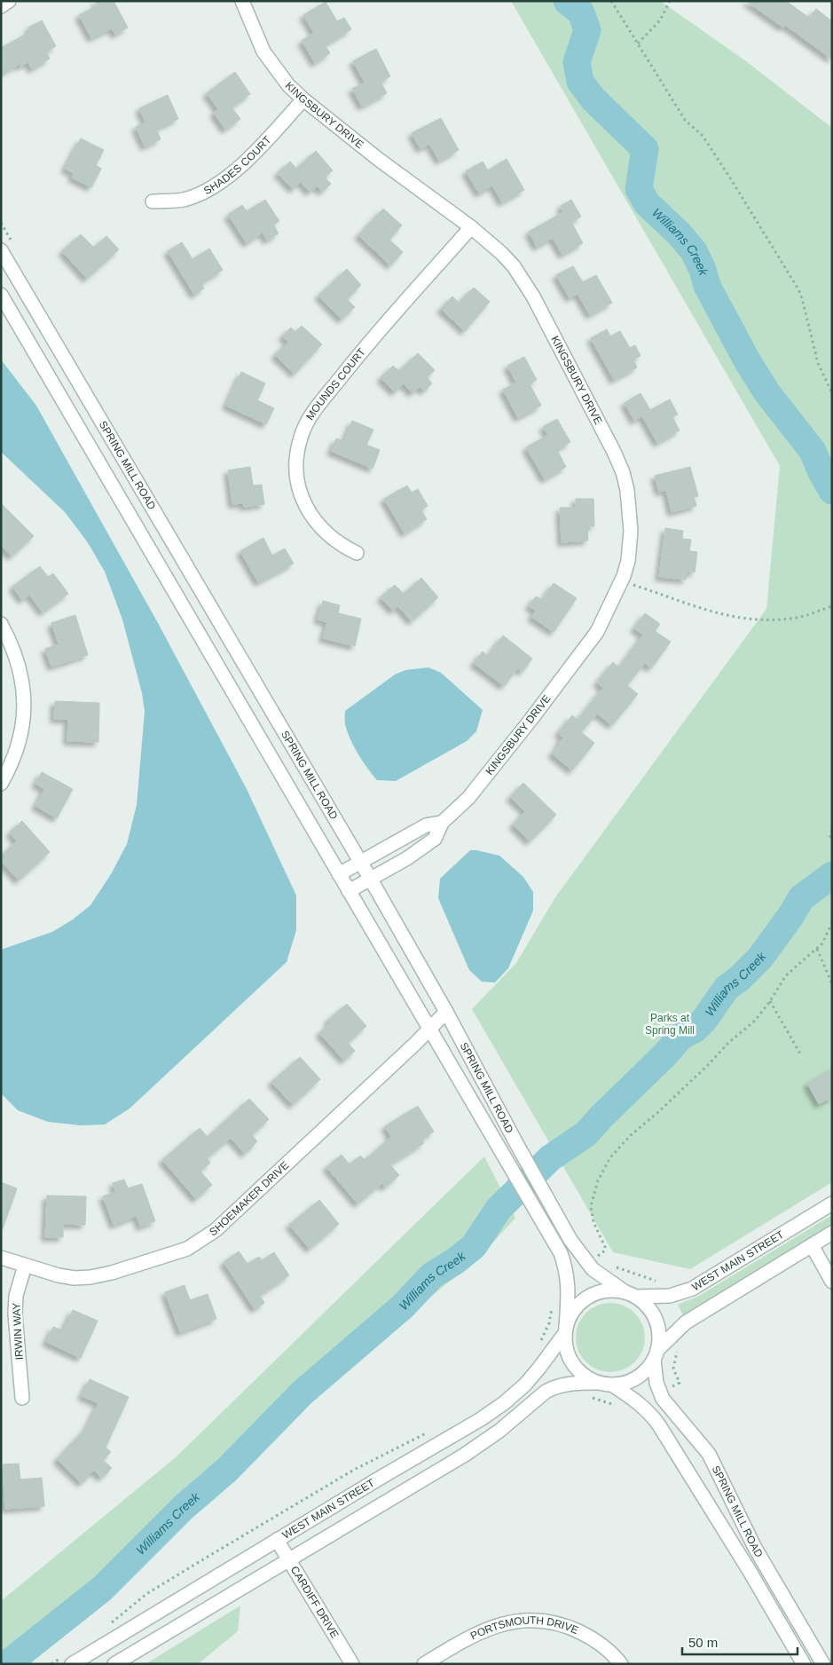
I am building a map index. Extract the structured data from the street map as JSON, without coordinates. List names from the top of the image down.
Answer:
{
  "streets": {
    "street": [
      "KINGSBURY DRIVE",
      "SHADES COURT",
      "MOUNDS COURT",
      "SPRING MILL ROAD",
      "SHOEMAKER DRIVE",
      "WEST MAIN STREET",
      "IRWIN WAY",
      "CARDIFF DRIVE",
      "PORTSMOUTH DRIVE"
    ]
  },
  "crossings": [
    ["KINGSBURY DRIVE", "SHADES COURT"],
    ["KINGSBURY DRIVE", "MOUNDS COURT"],
    ["KINGSBURY DRIVE", "SPRING MILL ROAD"],
    ["SPRING MILL ROAD", "SHOEMAKER DRIVE"],
    ["SPRING MILL ROAD", "WEST MAIN STREET"],
    ["SHOEMAKER DRIVE", "IRWIN WAY"],
    ["WEST MAIN STREET", "CARDIFF DRIVE"]
  ],
  "water": ["Williams Creek"],
  "parks": ["Parks at Spring Mill"],
  "scale_bar": "50 m"
}
